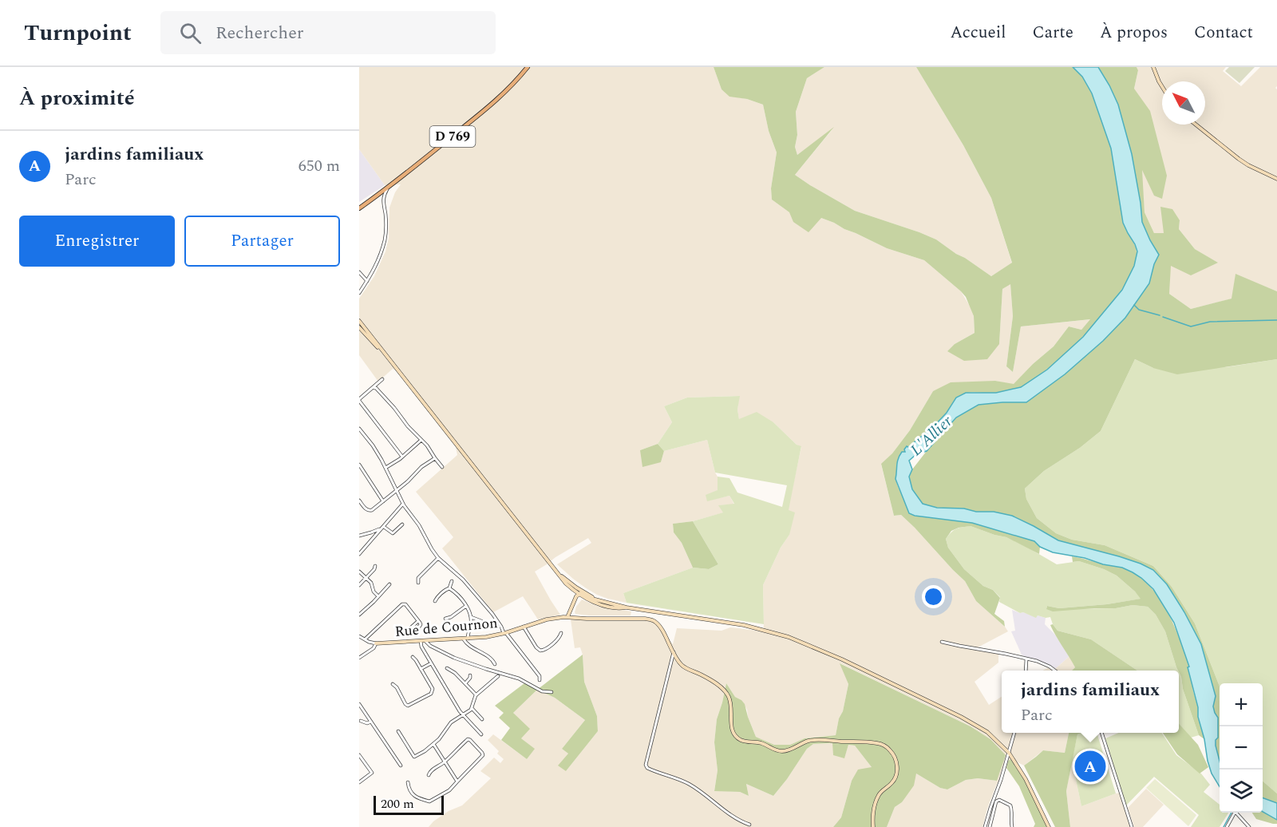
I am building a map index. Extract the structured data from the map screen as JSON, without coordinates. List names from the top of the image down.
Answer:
{
  "streets": {
    "main road": ["D 769", "Rue de Cournon"]
  },
  "water": ["L'Allier"],
  "scale_bar": "200 m",
  "north": "top left",
  "page": {
    "header": "Turnpoint",
    "search": "Rechercher",
    "nav": [
      "Accueil",
      "Carte",
      "À propos",
      "Contact"
    ],
    "heading": "À proximité",
    "list": [
      {
        "mark": "A",
        "name": "jardins familiaux",
        "note": "Parc",
        "value": "650 m"
      }
    ],
    "buttons": ["Enregistrer", "Partager"],
    "popup": ["jardins familiaux", "Parc"],
    "map_buttons": ["+", "−"],
    "pins": "A",
    "scale": "200 m"
  }
}
